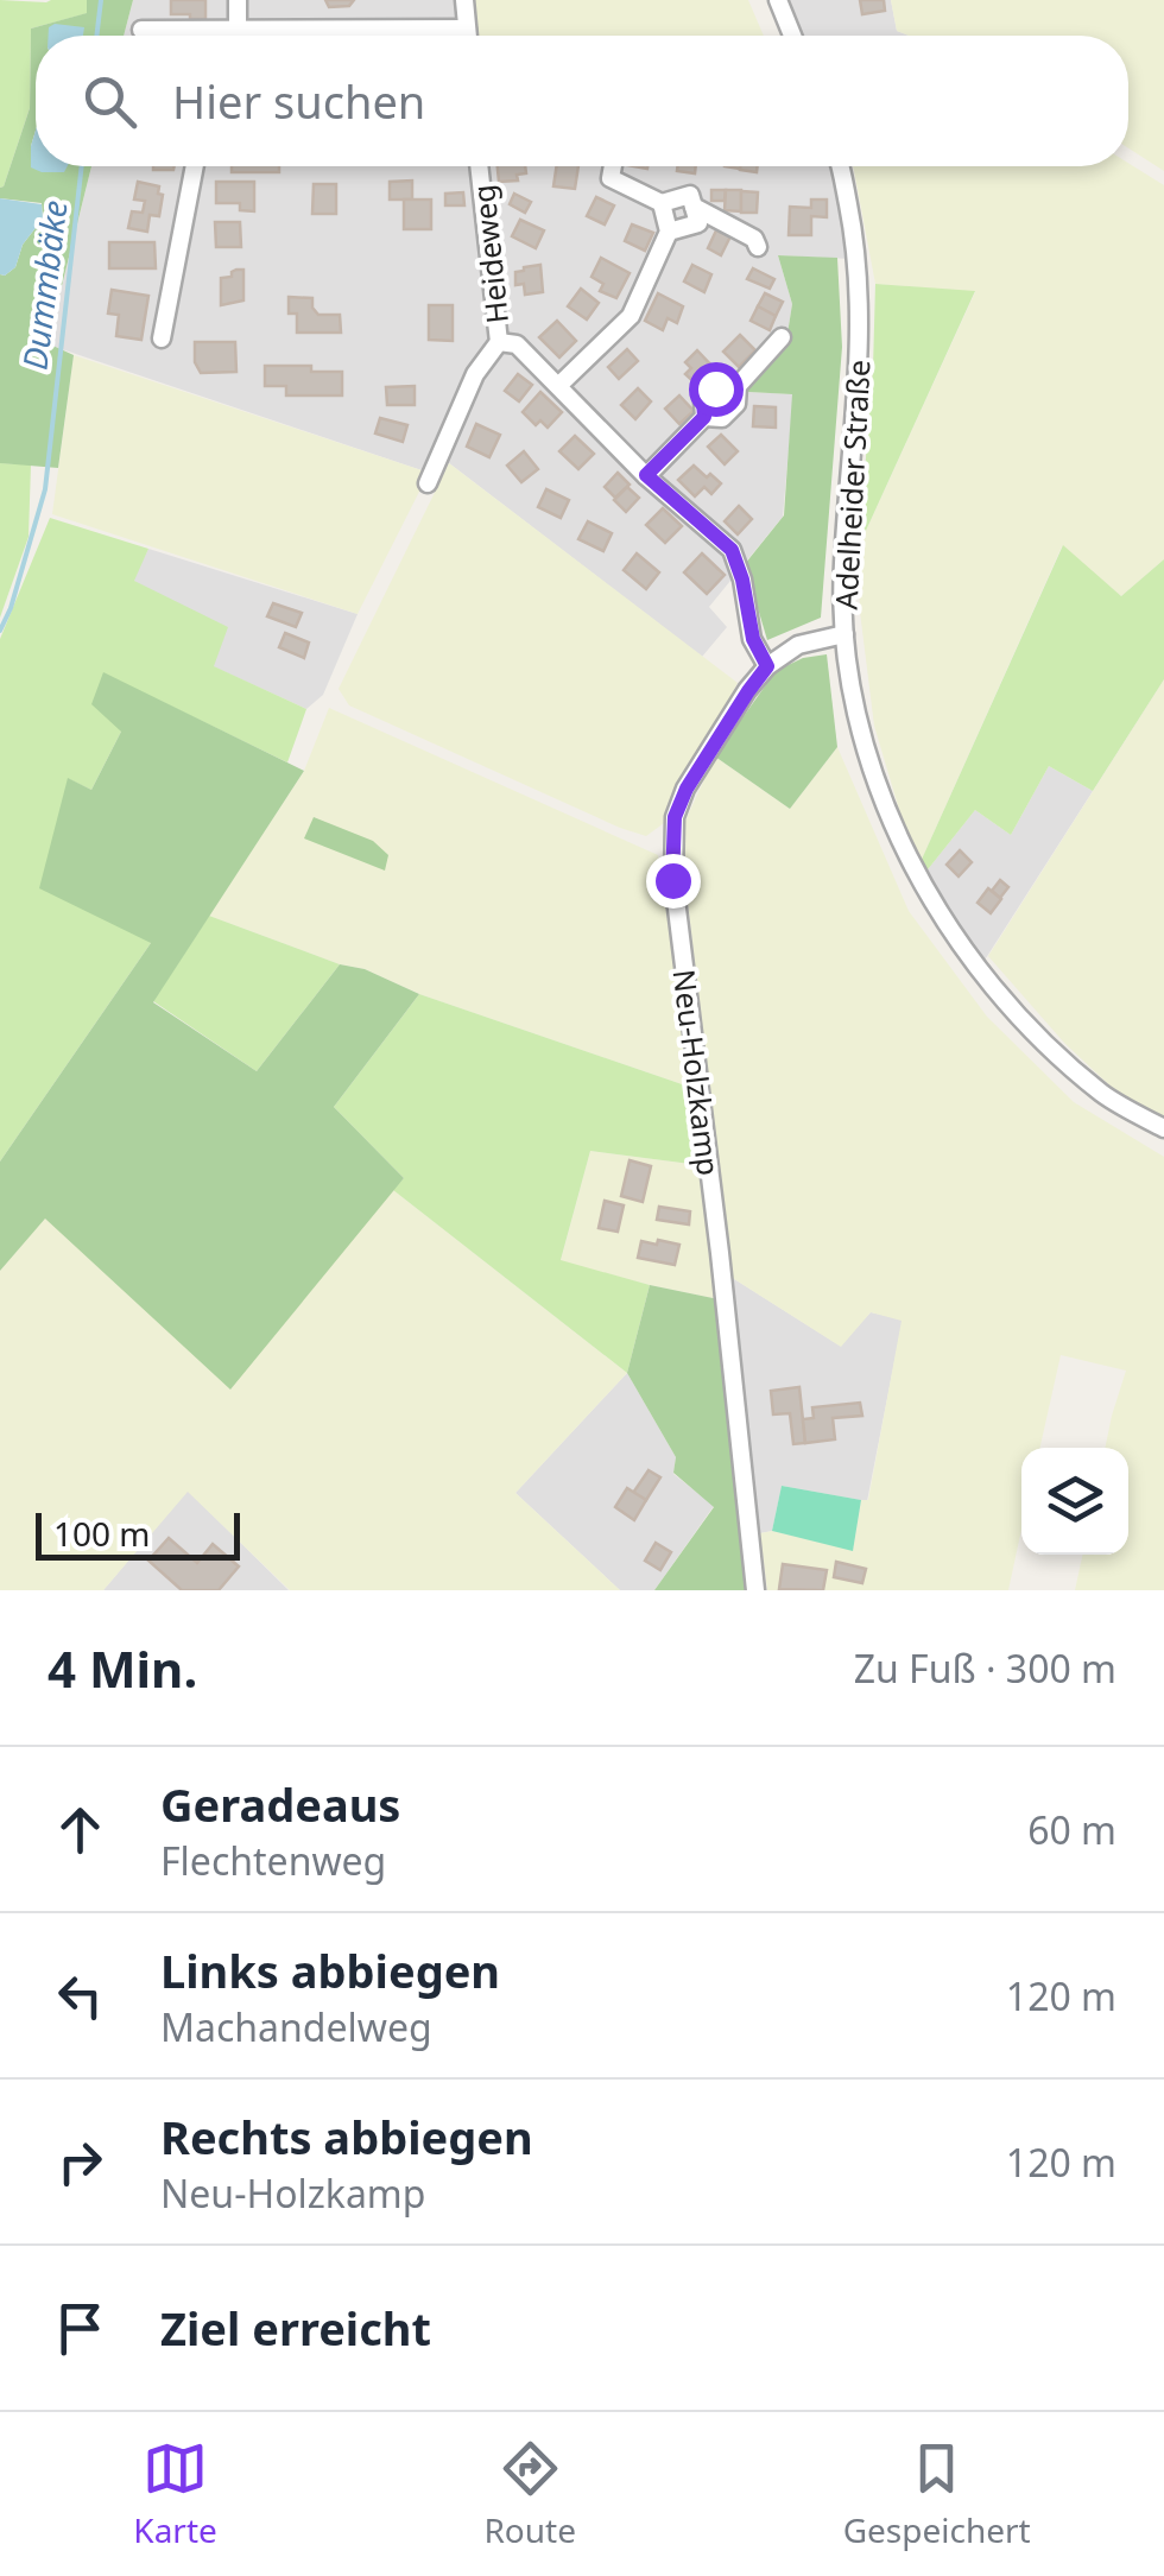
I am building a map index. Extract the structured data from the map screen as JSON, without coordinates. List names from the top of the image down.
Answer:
{
  "streets": {
    "street": ["Heideweg", "Adelheider Straße", "Neu-Holzkamp"]
  },
  "crossings": [
    ["Adelheider Straße", "Neu-Holzkamp"]
  ],
  "water": ["Dummbäke"],
  "scale_bar": "100 m",
  "page": {
    "search": "Hier suchen",
    "scale": "100 m",
    "heading": ["4 Min.", "Zu Fuß · 300 m"],
    "list": [
      ["Geradeaus", "Flechtenweg", "60 m"],
      ["Links abbiegen", "Machandelweg", "120 m"],
      ["Rechts abbiegen", "Neu-Holzkamp", "120 m"],
      "Ziel erreicht"
    ],
    "nav": ["Karte", "Route", "Gespeichert"]
  }
}
